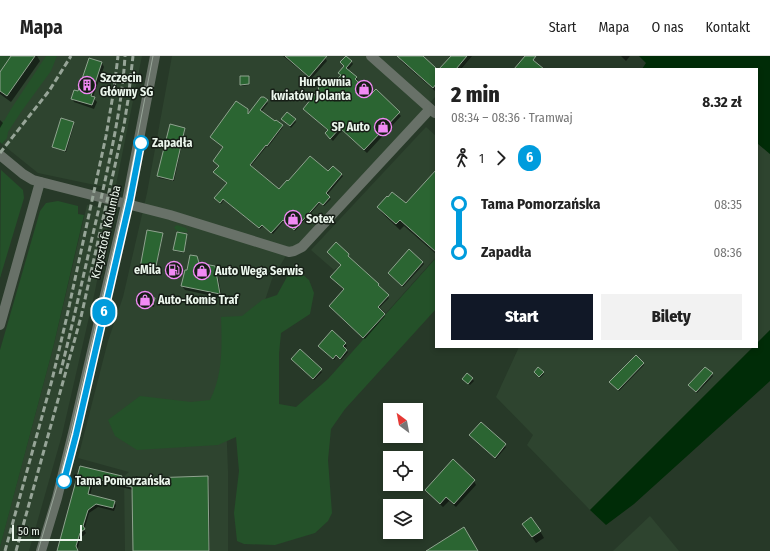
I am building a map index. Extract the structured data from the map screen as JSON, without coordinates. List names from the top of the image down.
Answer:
{
  "streets": {
    "street": ["Krzysztofa Kolumba"]
  },
  "places": {
    "building": ["Szczecin Główny SG"],
    "shop": [
      "Hurtownia kwiatów Jolanta",
      "SP Auto",
      "Sotex",
      "Auto Wega Serwis",
      "Auto-Komis Traf"
    ],
    "other": ["Zapadła", "Tama Pomorzańska"],
    "fuel station": ["eMila"]
  },
  "lines": ["tram line 6"],
  "scale_bar": "50 m",
  "north": "top left",
  "page": {
    "header": "Mapa",
    "nav": [
      "Start",
      "Mapa",
      "O nas",
      "Kontakt"
    ],
    "on_map": "6",
    "heading": ["2 min", "08:34 – 08:36 · Tramwaj", "8.32 zł"],
    "legs": ["1", "6"],
    "list": [
      {
        "name": "Tama Pomorzańska",
        "value": "08:35"
      },
      {
        "name": "Zapadła",
        "value": "08:36"
      }
    ],
    "buttons": ["Start", "Bilety"],
    "scale": "50 m"
  }
}
